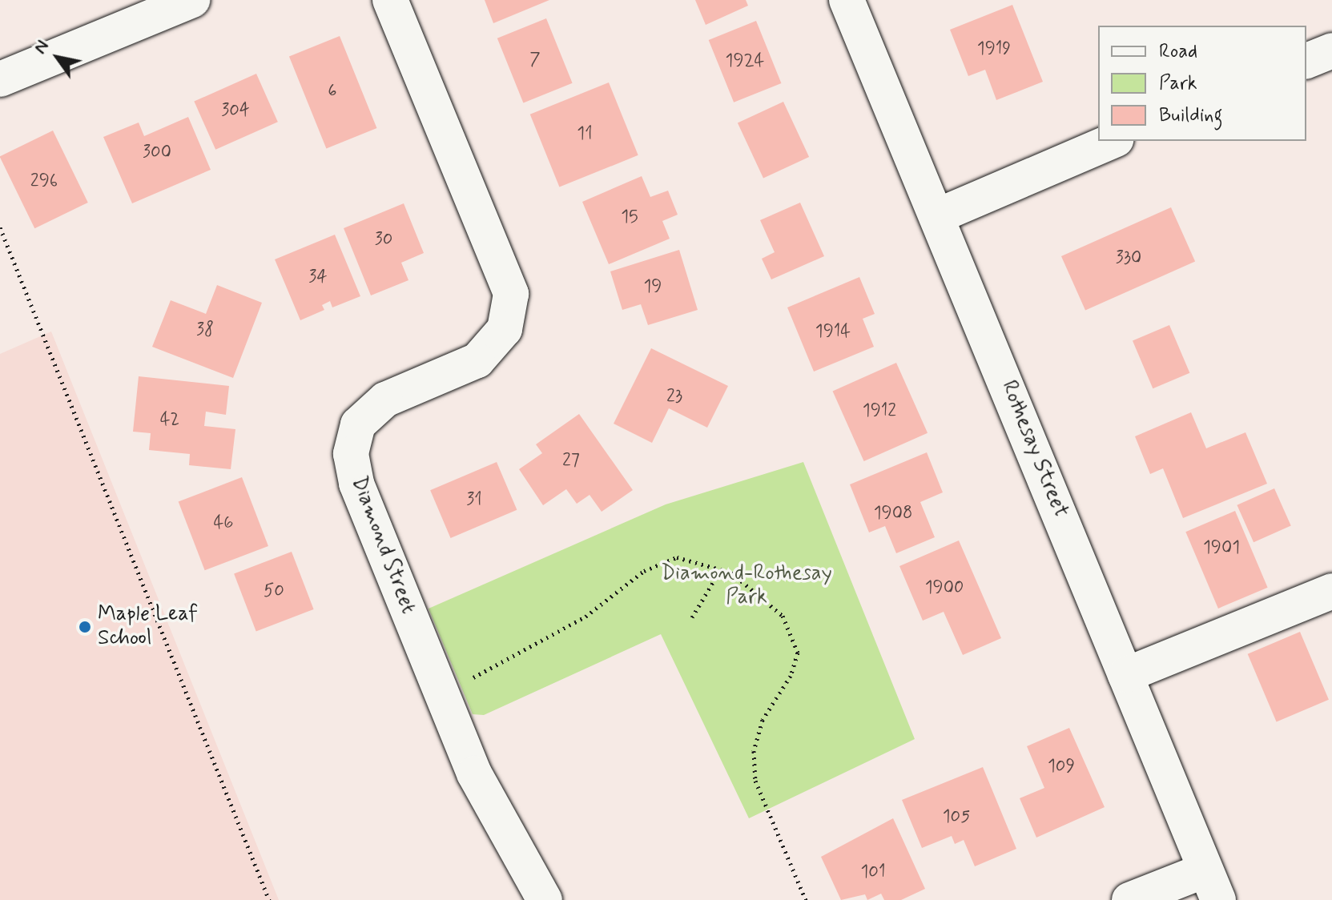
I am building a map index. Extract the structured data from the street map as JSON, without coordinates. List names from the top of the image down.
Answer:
{
  "streets": {
    "street": ["Rothesay Street", "Diamond Street"]
  },
  "parks": ["Diamond-Rothesay Park"],
  "places": ["Maple Leaf School"],
  "house_numbers": [
    "1919",
    "7",
    "1924",
    "6",
    "304",
    "11",
    "300",
    "296",
    "15",
    "30",
    "330",
    "34",
    "19",
    "38",
    "1914",
    "23",
    "1912",
    "42",
    "27",
    "31",
    "1908",
    "46",
    "1901",
    "1900",
    "50",
    "109",
    "105",
    "101"
  ],
  "legend": ["Road", "Park", "Building"],
  "north": "top left"
}
